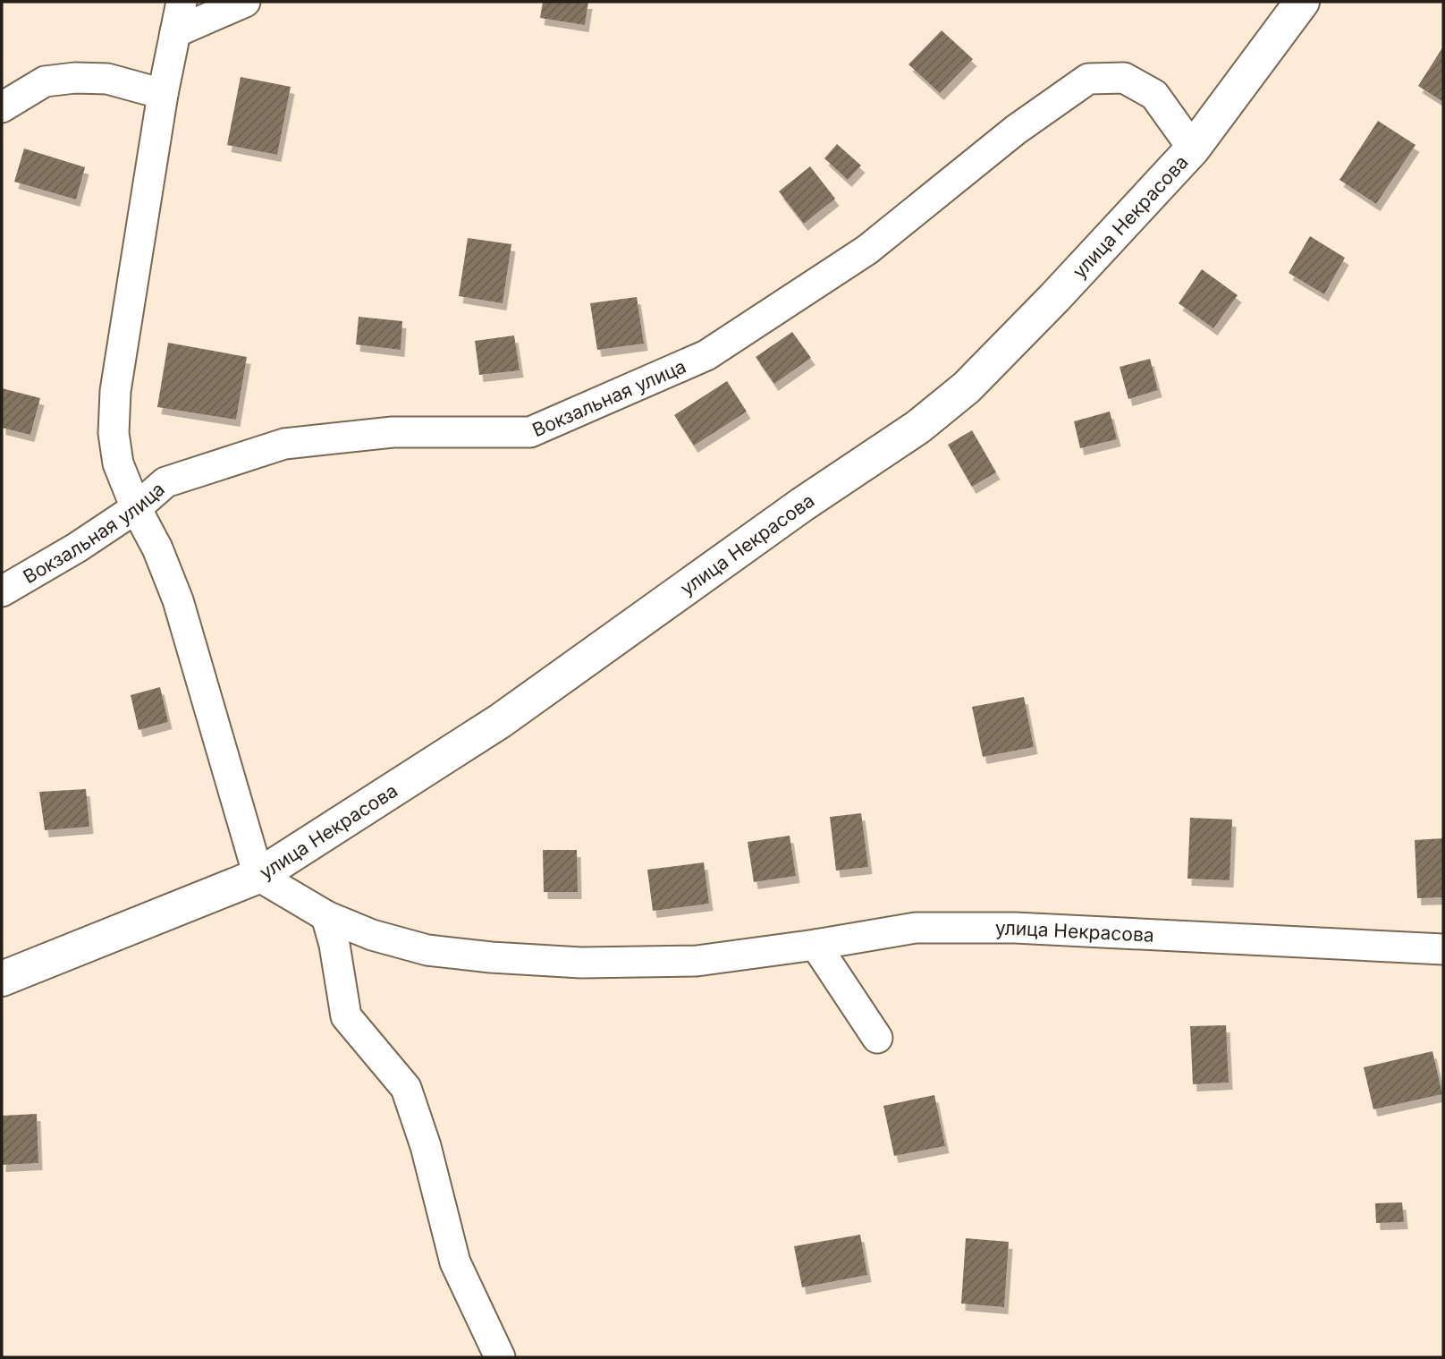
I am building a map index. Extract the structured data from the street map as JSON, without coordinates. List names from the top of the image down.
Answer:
{
  "streets": {
    "main road": ["улица Некрасова"],
    "street": ["Вокзальная улица"]
  },
  "crossings": [
    ["улица Некрасова", "Вокзальная улица"]
  ]
}
